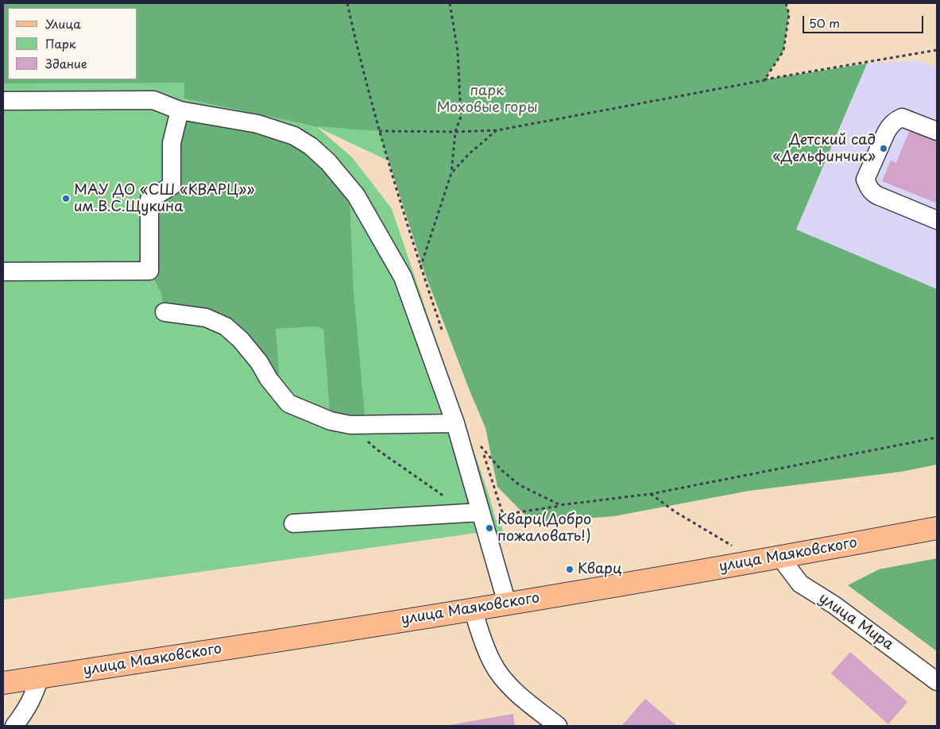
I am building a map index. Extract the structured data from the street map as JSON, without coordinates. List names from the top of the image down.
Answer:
{
  "streets": {
    "main road": ["улица Маяковского"],
    "street": ["улица Мира"]
  },
  "crossings": [
    ["улица Маяковского", "улица Мира"]
  ],
  "parks": ["парк Моховые горы"],
  "places": [
    "Детский сад «Дельфинчик»",
    "МАУ ДО «СШ «КВАРЦ»» им.В.С.Щукина",
    "Кварц(Добро пожаловать!)",
    "Кварц"
  ],
  "legend": ["Улица", "Парк", "Здание"],
  "scale_bar": "50 m"
}
